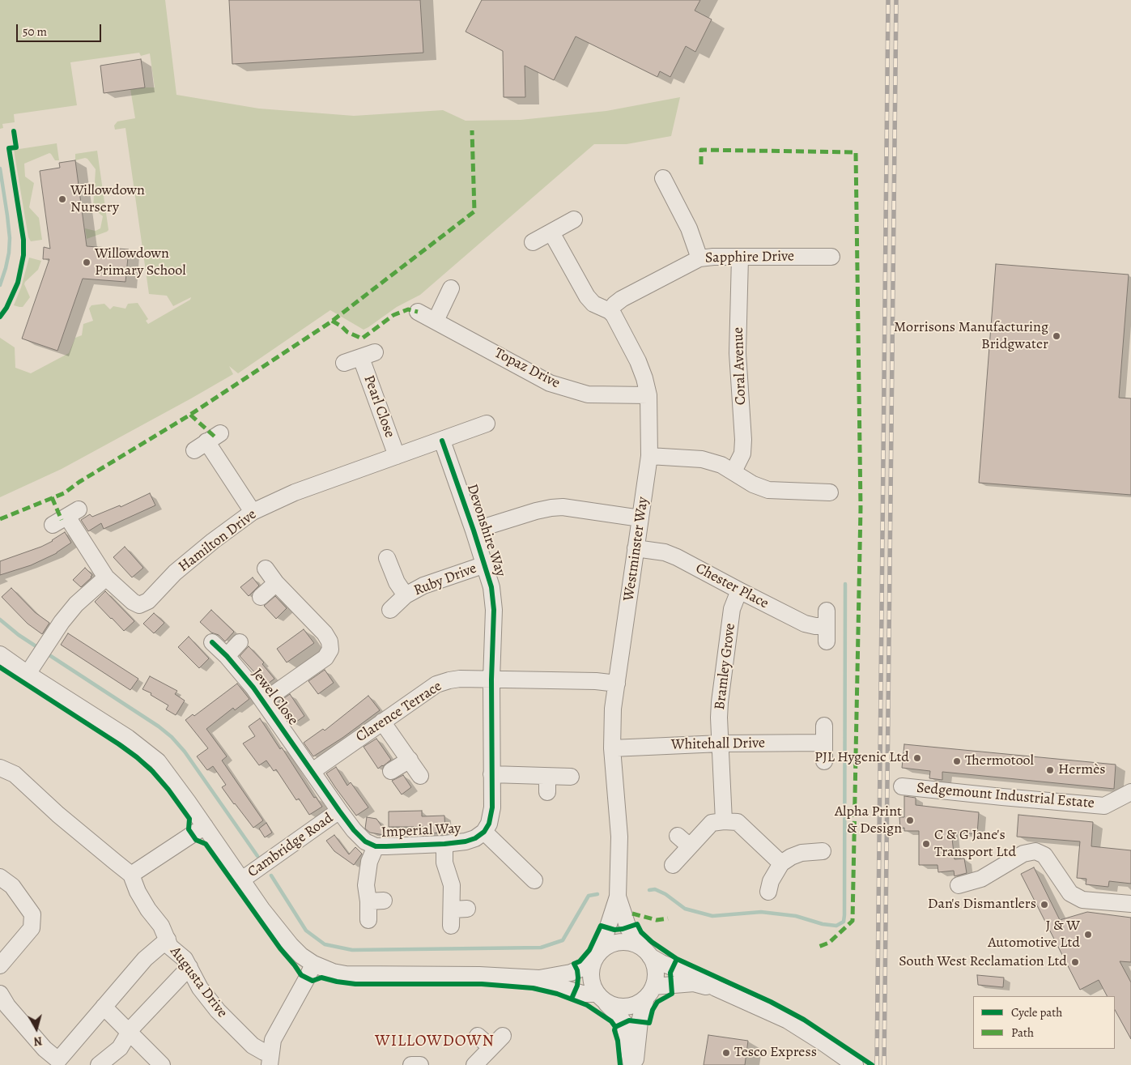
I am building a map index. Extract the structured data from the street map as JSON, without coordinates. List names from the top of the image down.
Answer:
{
  "streets": {
    "street": [
      "Sapphire Drive",
      "Coral Avenue",
      "Topaz Drive",
      "Pearl Close",
      "Devonshire Way",
      "Hamilton Drive",
      "Westminster Way",
      "Ruby Drive",
      "Chester Place",
      "Bramley Grove",
      "Jewel Close",
      "Clarence Terrace",
      "Whitehall Drive",
      "Sedgemount Industrial Estate",
      "Imperial Way",
      "Cambridge Road",
      "Augusta Drive"
    ]
  },
  "crossings": [
    ["Sapphire Drive", "Coral Avenue"],
    ["Sapphire Drive", "Westminster Way"],
    ["Topaz Drive", "Westminster Way"],
    ["Pearl Close", "Hamilton Drive"],
    ["Devonshire Way", "Hamilton Drive"],
    ["Devonshire Way", "Ruby Drive"],
    ["Devonshire Way", "Clarence Terrace"],
    ["Westminster Way", "Chester Place"],
    ["Westminster Way", "Clarence Terrace"],
    ["Westminster Way", "Whitehall Drive"],
    ["Chester Place", "Bramley Grove"],
    ["Bramley Grove", "Whitehall Drive"],
    ["Jewel Close", "Clarence Terrace"],
    ["Jewel Close", "Imperial Way"],
    ["Clarence Terrace", "Imperial Way"],
    ["Imperial Way", "Cambridge Road"]
  ],
  "districts": ["WILLOWDOWN"],
  "places": [
    "Willowdown Nursery",
    "Willowdown Primary School",
    "Morrisons Manufacturing Bridgwater",
    "PJL Hygenic Ltd",
    "Thermotool",
    "Hermès",
    "Alpha Print & Design",
    "C & G Jane's Transport Ltd",
    "Dan's Dismantlers",
    "J & W Automotive Ltd",
    "South West Reclamation Ltd",
    "Tesco Express"
  ],
  "legend": ["Cycle path", "Path"],
  "scale_bar": "50 m",
  "north": "bottom"
}
